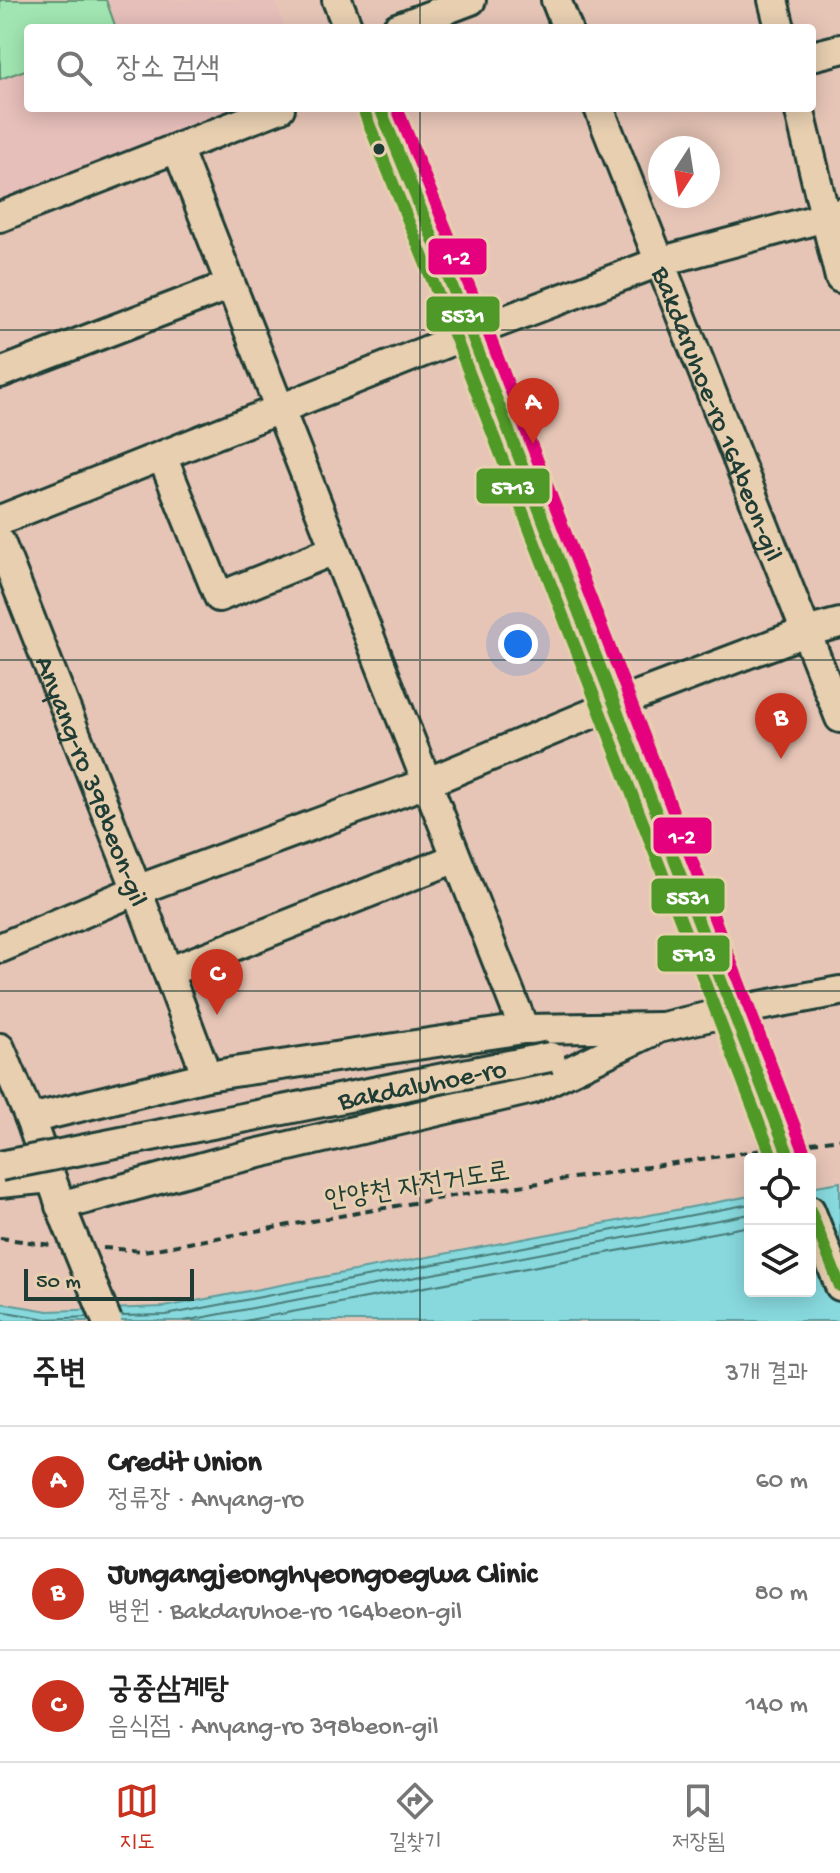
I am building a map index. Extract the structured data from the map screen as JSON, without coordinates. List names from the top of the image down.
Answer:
{
  "streets": {
    "street": ["Bakdaruhoe-ro 164beon-gil", "Anyang-ro 398beon-gil", "Bakdaluhoe-ro"],
    "path": ["안양천 자전거도로"]
  },
  "lines": ["transit line 5531", "transit line 1-2", "transit line 5713"],
  "scale_bar": "50 m",
  "north": "bottom",
  "page": {
    "search": "장소 검색",
    "pins": ["A", "B", "C"],
    "scale": "50 m",
    "heading": ["주변", "3개 결과"],
    "list": [
      {
        "mark": "A",
        "name": "Credit Union",
        "note": "정류장 · Anyang-ro",
        "value": "60 m"
      },
      {
        "mark": "B",
        "name": "Jungangjeonghyeongoegwa Clinic",
        "note": "병원 · Bakdaruhoe-ro 164beon-gil",
        "value": "80 m"
      },
      {
        "mark": "C",
        "name": "궁중삼계탕",
        "note": "음식점 · Anyang-ro 398beon-gil",
        "value": "140 m"
      }
    ],
    "nav": ["지도", "길찾기", "저장됨"]
  }
}
